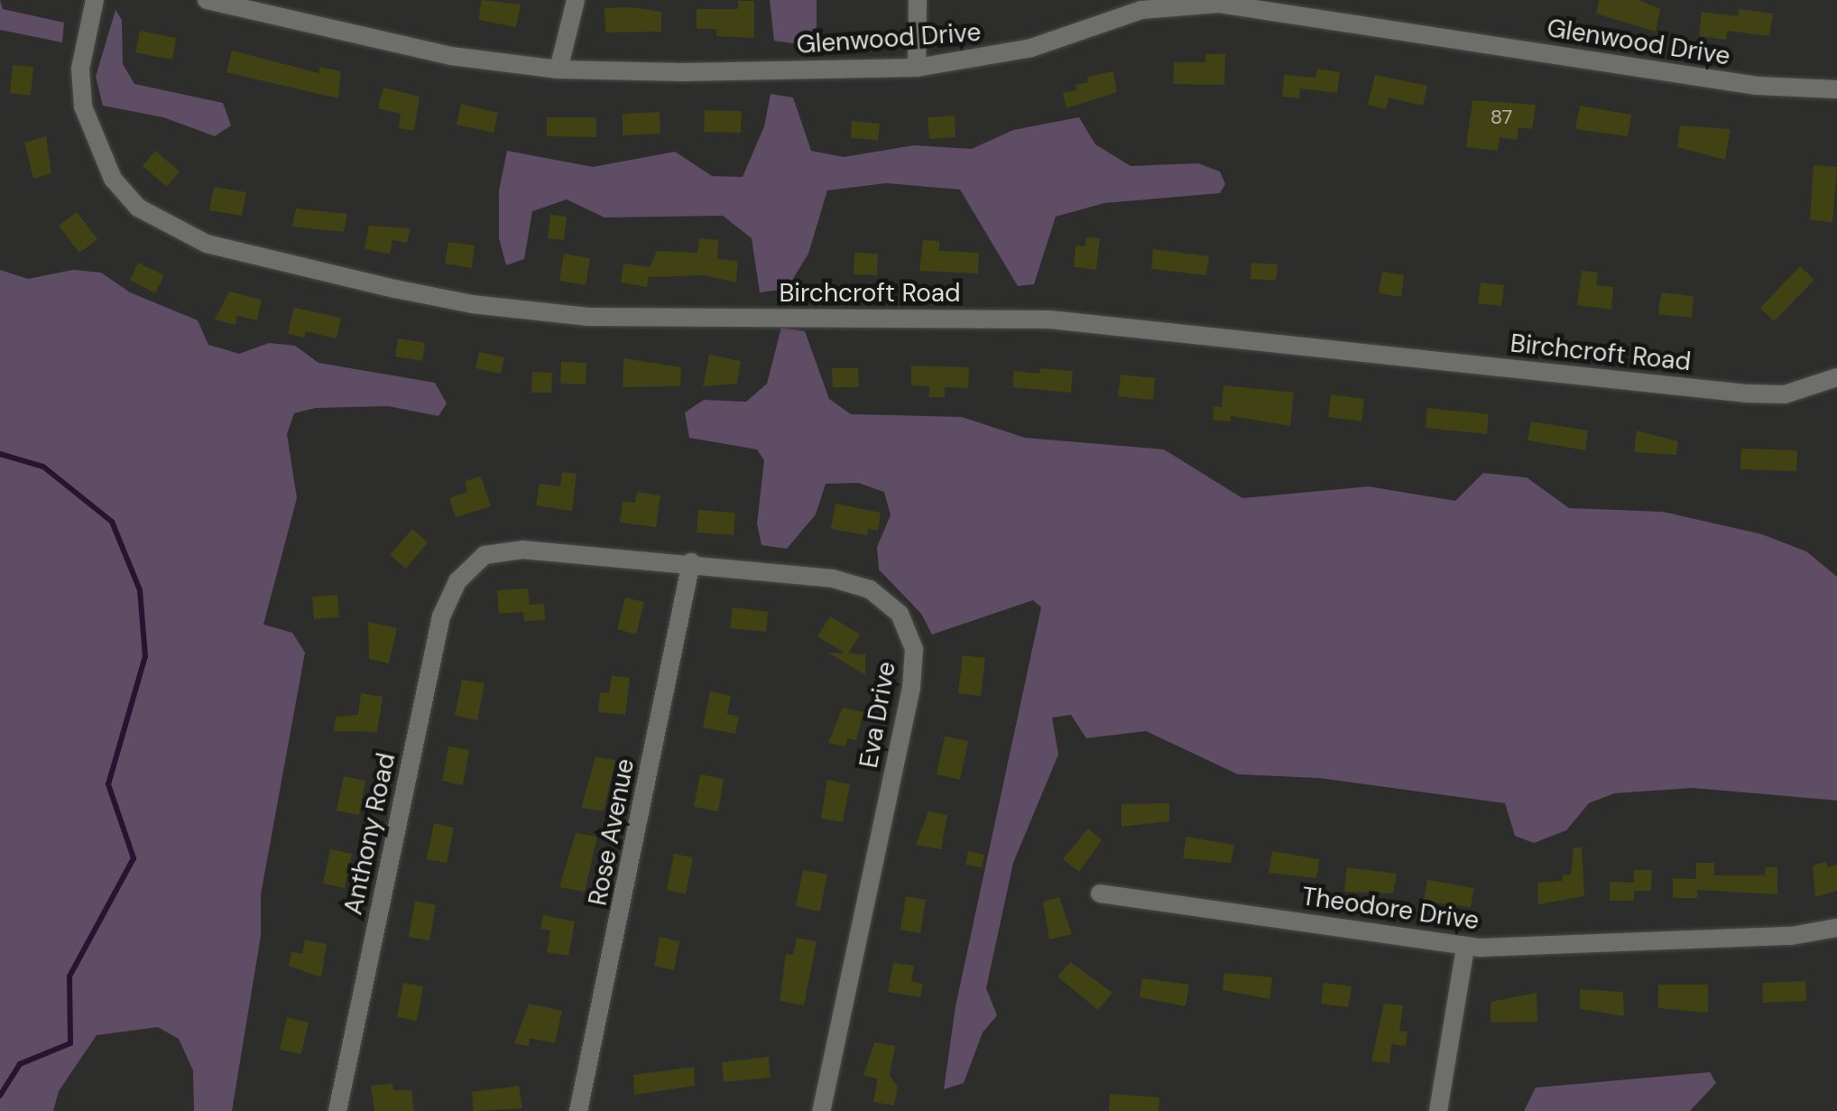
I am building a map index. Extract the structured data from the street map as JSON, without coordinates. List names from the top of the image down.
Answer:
{
  "streets": {
    "street": [
      "Glenwood Drive",
      "Birchcroft Road",
      "Eva Drive",
      "Rose Avenue",
      "Anthony Road",
      "Theodore Drive"
    ]
  },
  "crossings": [
    ["Eva Drive", "Rose Avenue"],
    ["Eva Drive", "Anthony Road"]
  ],
  "house_numbers": ["87"]
}
